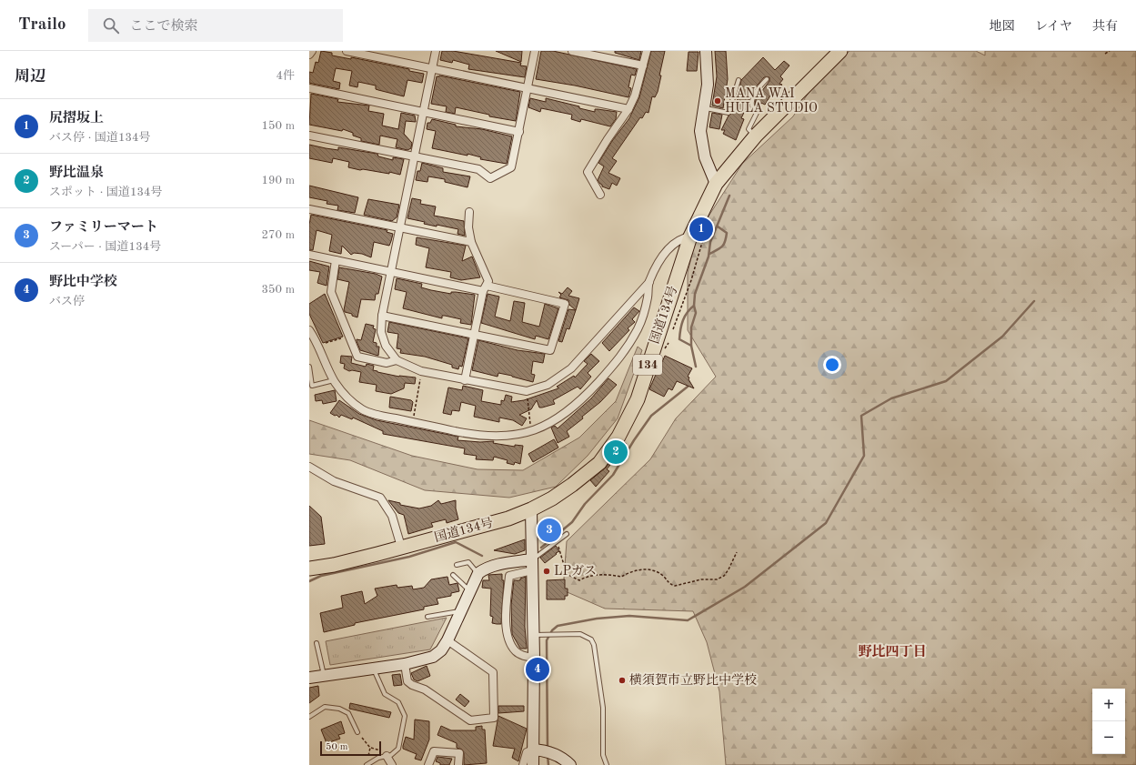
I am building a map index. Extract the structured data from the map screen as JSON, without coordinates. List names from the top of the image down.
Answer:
{
  "streets": {
    "highway": ["国道134号", "134"]
  },
  "districts": ["野比四丁目"],
  "places": ["MANA WAI HULA STUDIO", "LPガス", "横須賀市立野比中学校"],
  "scale_bar": "50 m",
  "page": {
    "header": "Trailo",
    "search": "ここで検索",
    "nav": ["地図", "レイヤ", "共有"],
    "heading": ["周辺", "4件"],
    "list": [
      {
        "mark": "1",
        "name": "尻摺坂上",
        "note": "バス停 · 国道134号",
        "value": "150 m"
      },
      {
        "mark": "2",
        "name": "野比温泉",
        "note": "スポット · 国道134号",
        "value": "190 m"
      },
      {
        "mark": "3",
        "name": "ファミリーマート",
        "note": "スーパー · 国道134号",
        "value": "270 m"
      },
      {
        "mark": "4",
        "name": "野比中学校",
        "note": "バス停",
        "value": "350 m"
      }
    ],
    "pins": [
      "1",
      "2",
      "3",
      "4"
    ],
    "map_buttons": ["+", "−"],
    "scale": "50 m"
  }
}
